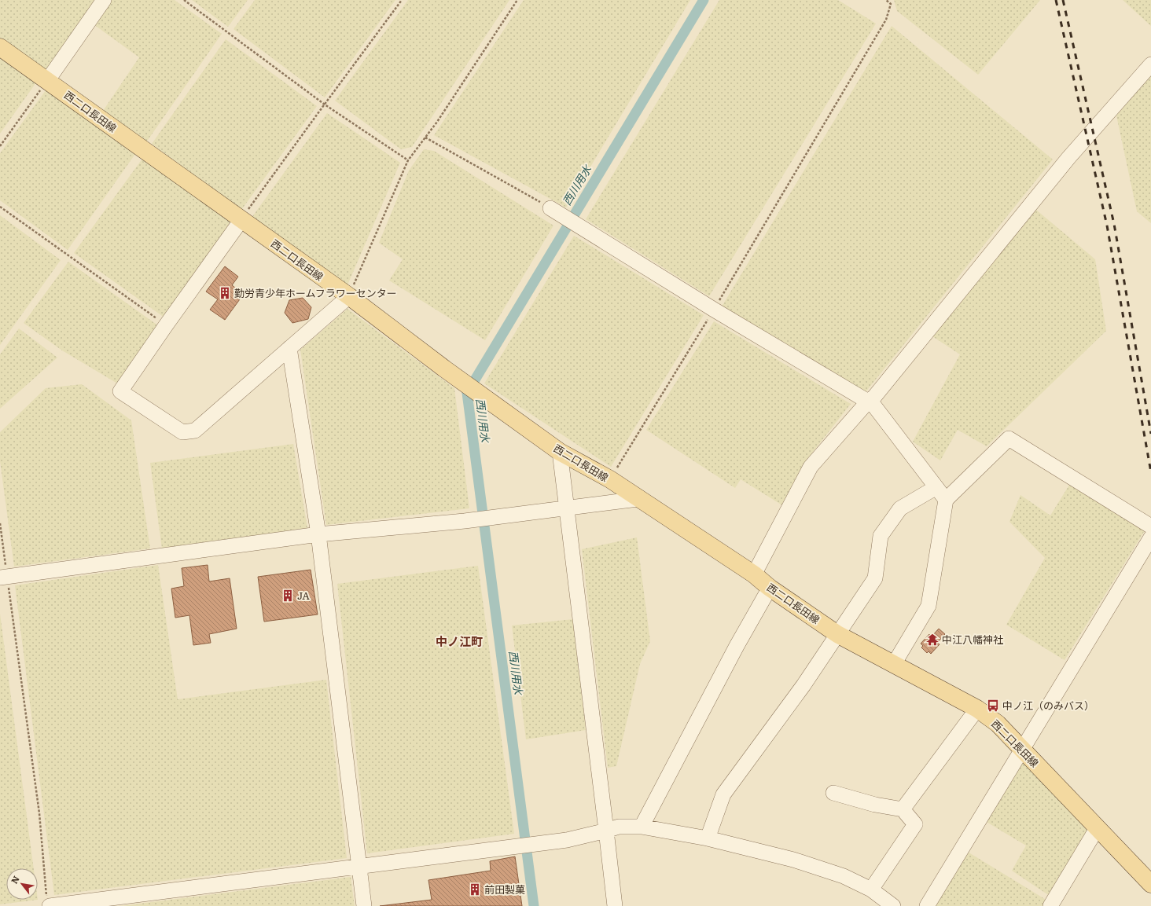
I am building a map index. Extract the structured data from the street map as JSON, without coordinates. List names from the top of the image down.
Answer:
{
  "streets": {
    "main road": ["西二口長田線"]
  },
  "districts": ["中ノ江町"],
  "water": ["西川用水"],
  "places": {
    "building": ["勤労青少年ホームフラワーセンター", "JA", "前田製菓"],
    "temple": ["中江八幡神社"],
    "bus stop": ["中ノ江（のみバス）"]
  },
  "north": "top left"
}
